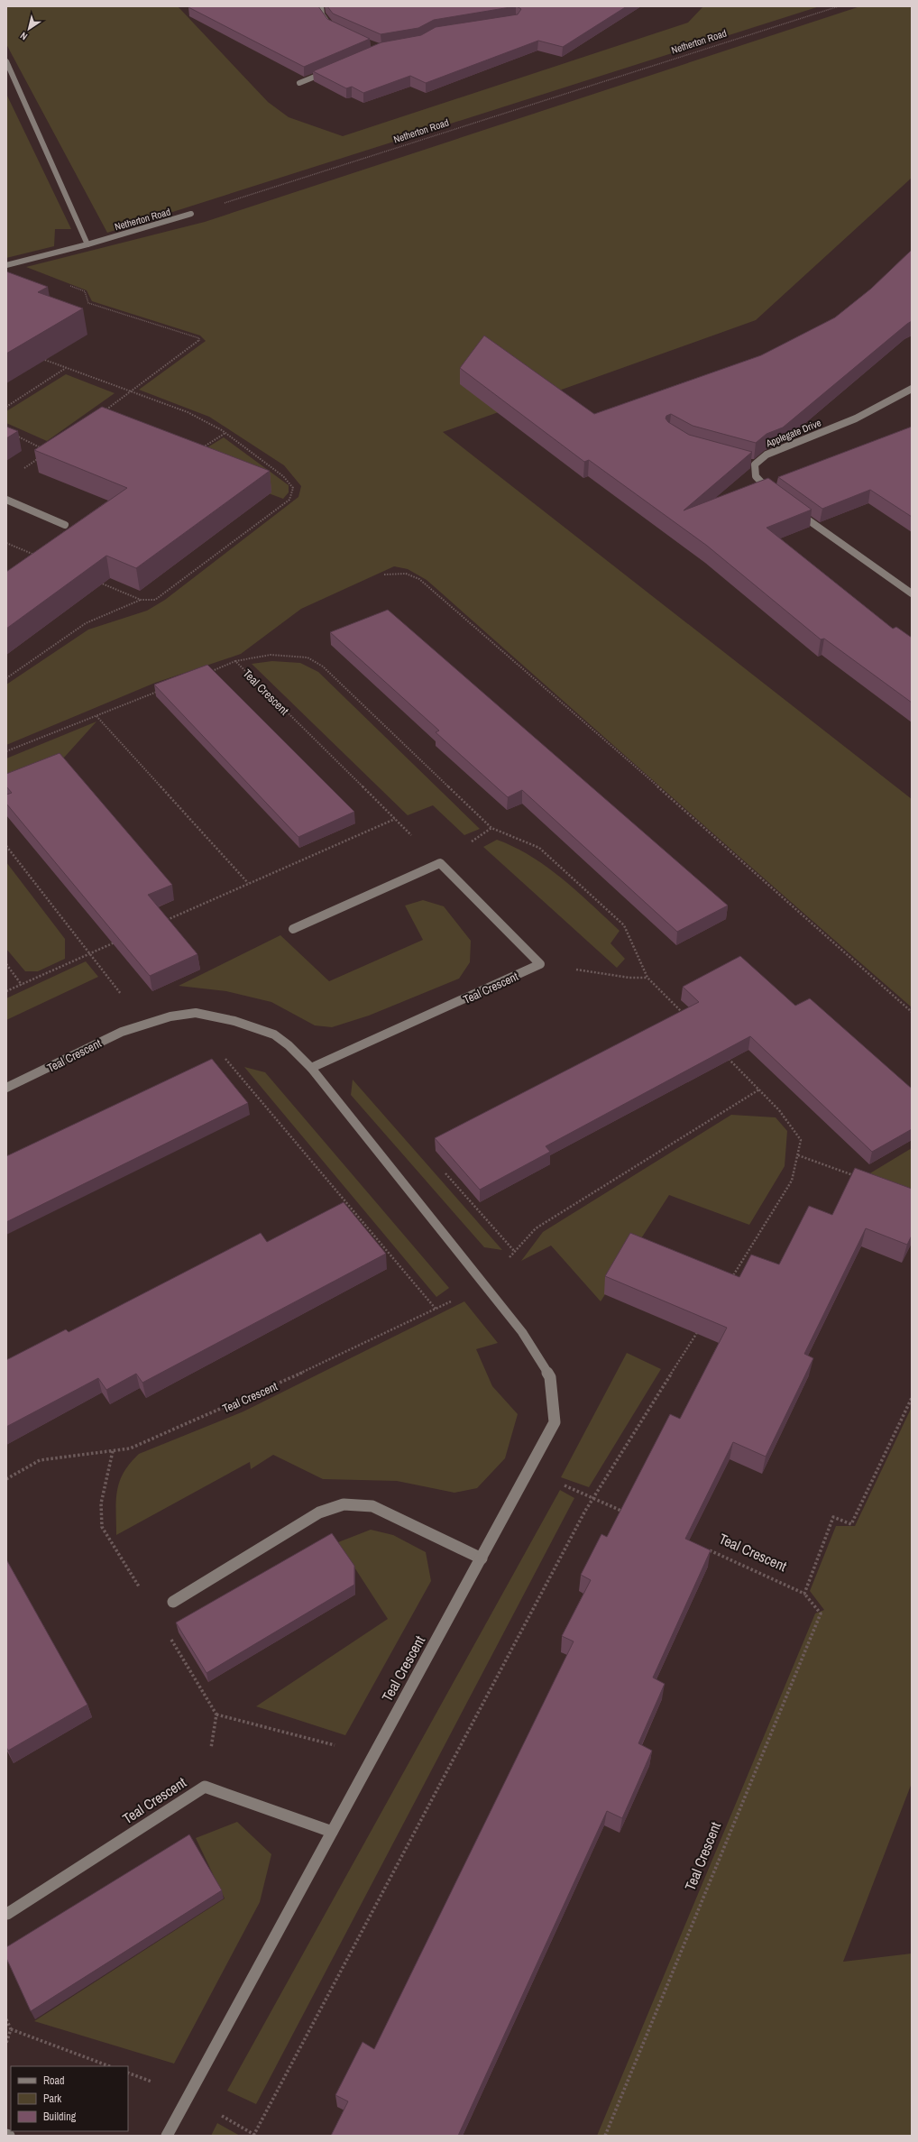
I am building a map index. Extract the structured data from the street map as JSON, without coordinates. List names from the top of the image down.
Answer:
{
  "streets": {
    "street": ["Netherton Road", "Applegate Drive", "Teal Crescent"]
  },
  "legend": ["Road", "Park", "Building"],
  "north": "bottom left"
}
